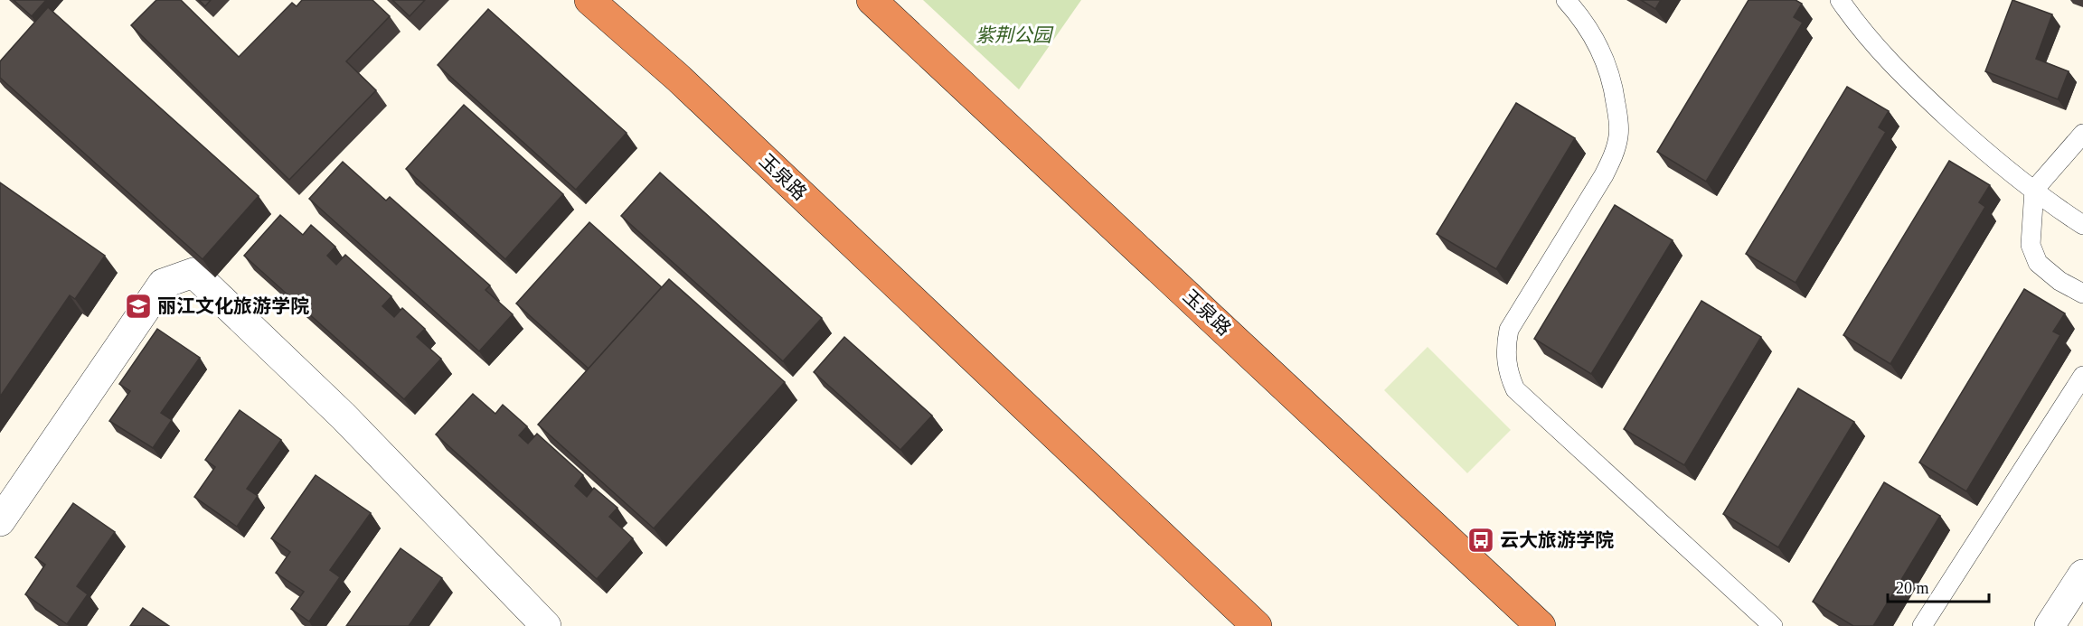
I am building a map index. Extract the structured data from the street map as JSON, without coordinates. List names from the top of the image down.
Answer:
{
  "streets": {
    "highway": ["玉泉路"]
  },
  "parks": ["紫荆公园"],
  "places": {
    "school or university": ["丽江文化旅游学院"],
    "bus stop": ["云大旅游学院"]
  },
  "scale_bar": "20 m"
}
